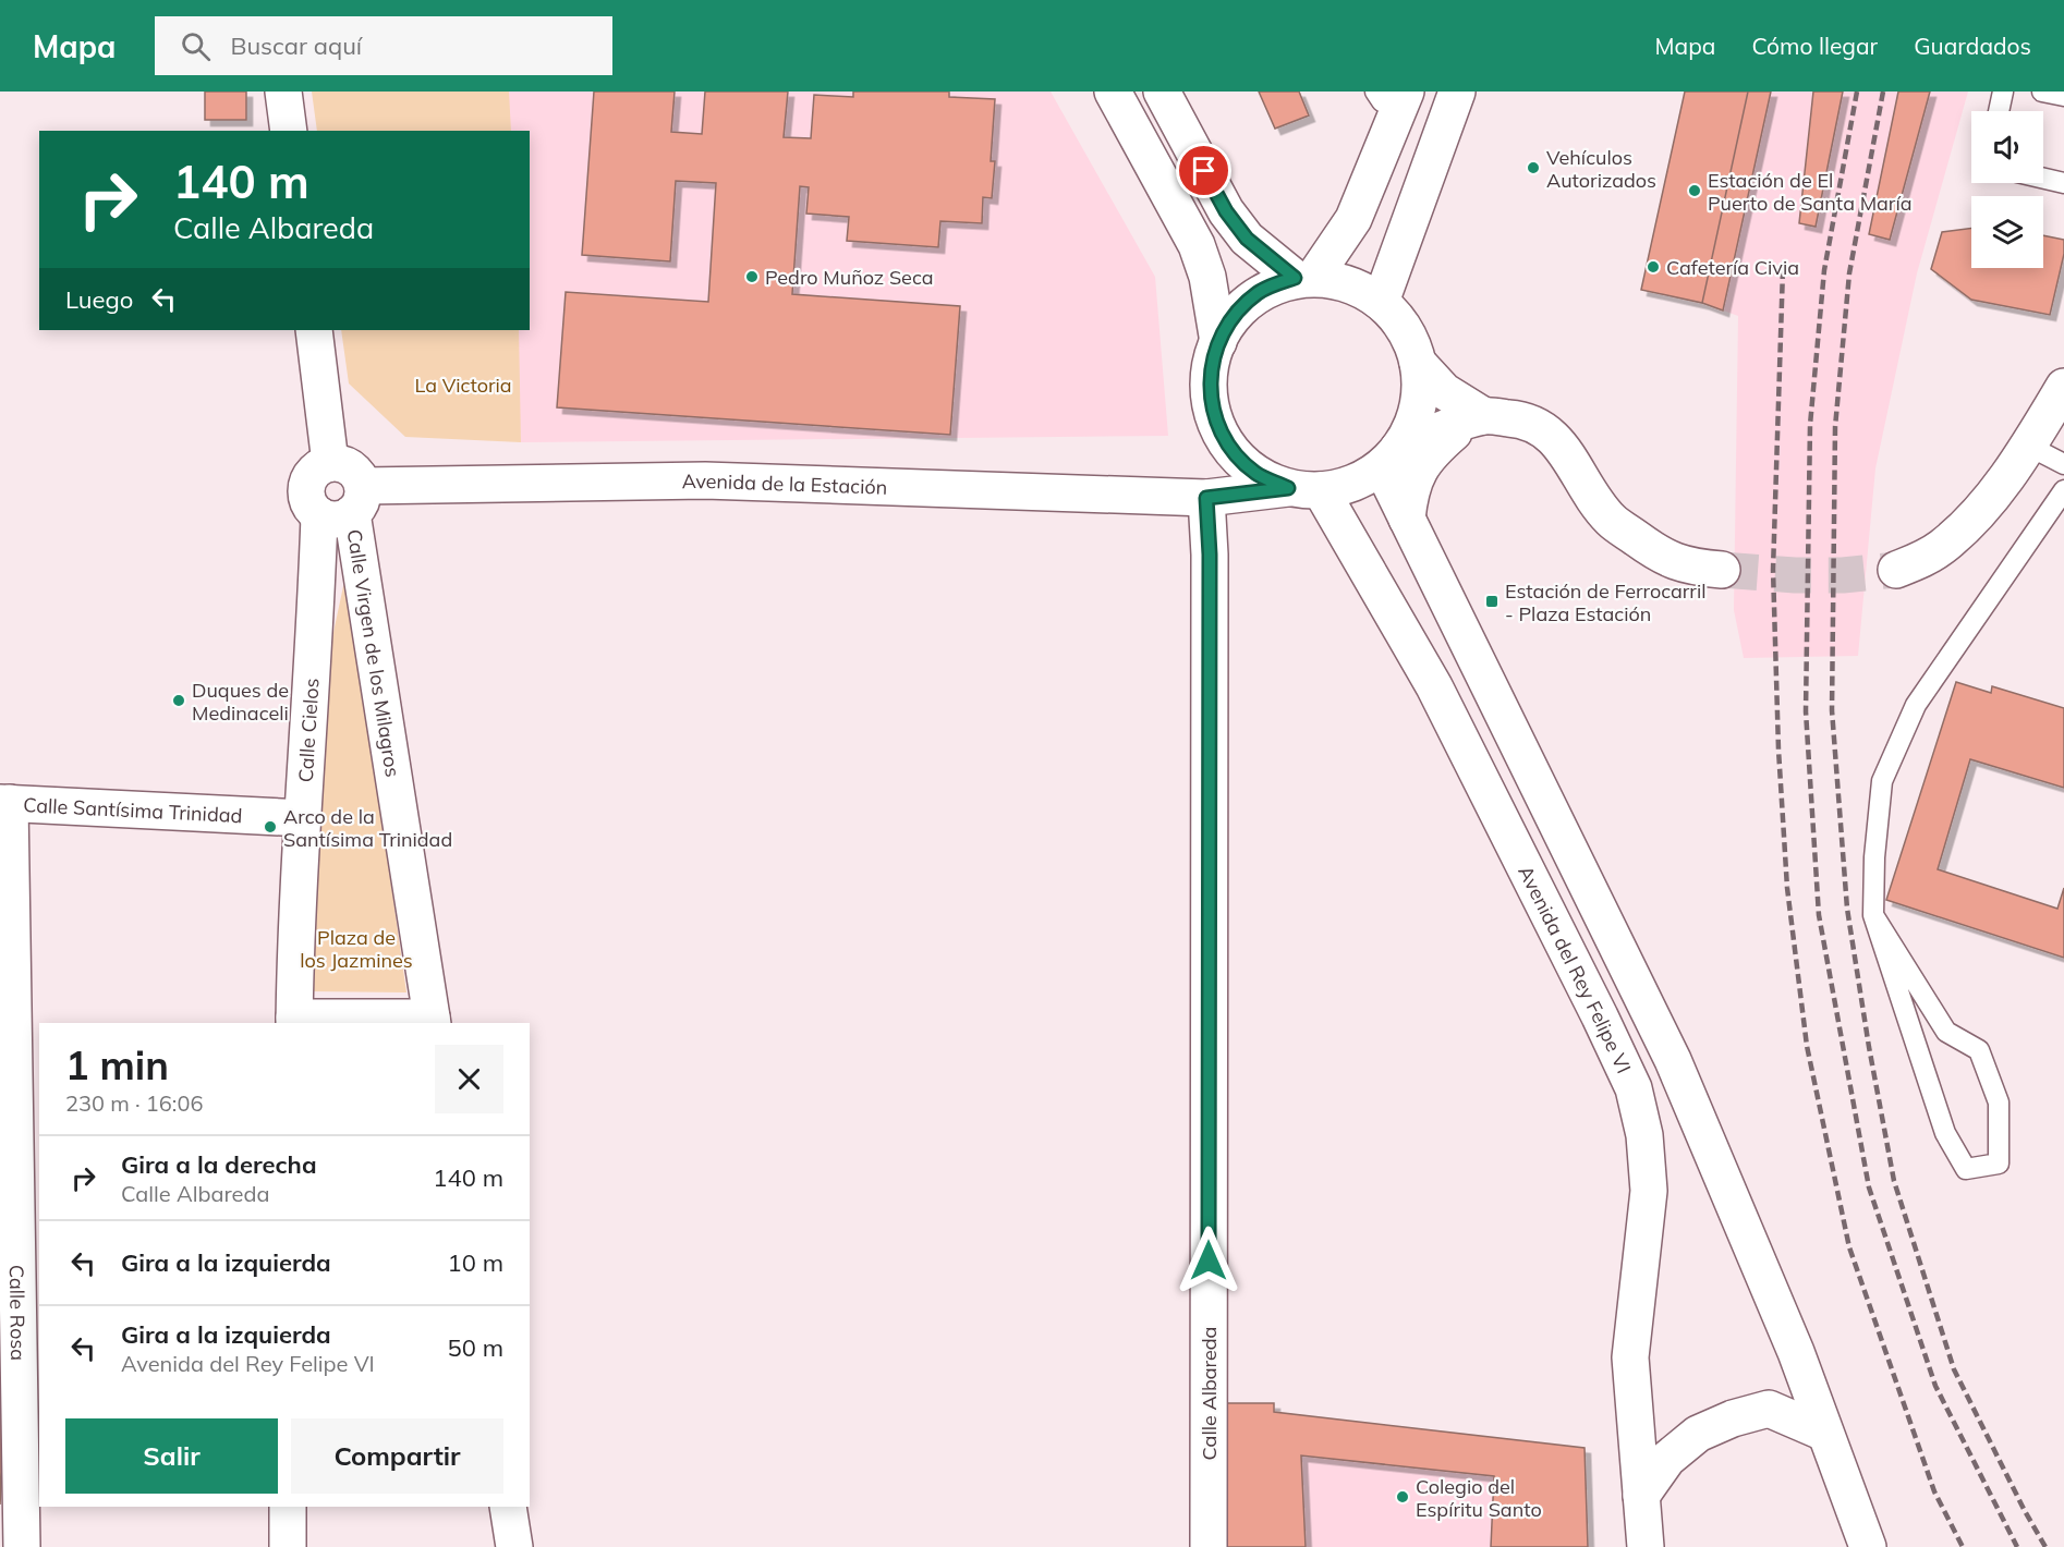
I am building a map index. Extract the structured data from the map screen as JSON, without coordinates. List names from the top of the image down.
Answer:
{
  "streets": {
    "street": [
      "Avenida de la Estación",
      "Calle Virgen de los Milagros",
      "Calle Cielos",
      "Calle Santísima Trinidad",
      "Avenida del Rey Felipe VI",
      "Calle Rosa",
      "Calle Albareda"
    ]
  },
  "crossings": [
    ["Avenida de la Estación", "Calle Virgen de los Milagros"],
    ["Avenida de la Estación", "Calle Cielos"],
    ["Avenida de la Estación", "Calle Albareda"],
    ["Calle Virgen de los Milagros", "Calle Cielos"],
    ["Calle Cielos", "Calle Santísima Trinidad"],
    ["Calle Santísima Trinidad", "Calle Rosa"]
  ],
  "parks": ["La Victoria", "Plaza de los Jazmines"],
  "places": {
    "other": [
      "Vehículos Autorizados",
      "Estación de El Puerto de Santa María",
      "Cafetería Civia",
      "Pedro Muñoz Seca",
      "Duques de Medinaceli",
      "Arco de la Santísima Trinidad",
      "Colegio del Espíritu Santo"
    ],
    "transit": ["Estación de Ferrocarril - Plaza Estación"]
  },
  "page": {
    "header": "Mapa",
    "search": "Buscar aquí",
    "nav": ["Mapa", "Cómo llegar", "Guardados"],
    "turn": ["140 m", "Calle Albareda"],
    "then": "Luego",
    "heading": ["1 min", "230 m · 16:06"],
    "list": [
      {
        "name": "Gira a la derecha",
        "note": "Calle Albareda",
        "value": "140 m"
      },
      {
        "name": "Gira a la izquierda",
        "value": "10 m"
      },
      {
        "name": "Gira a la izquierda",
        "note": "Avenida del Rey Felipe VI",
        "value": "50 m"
      }
    ],
    "buttons": ["Salir", "Compartir"]
  }
}
